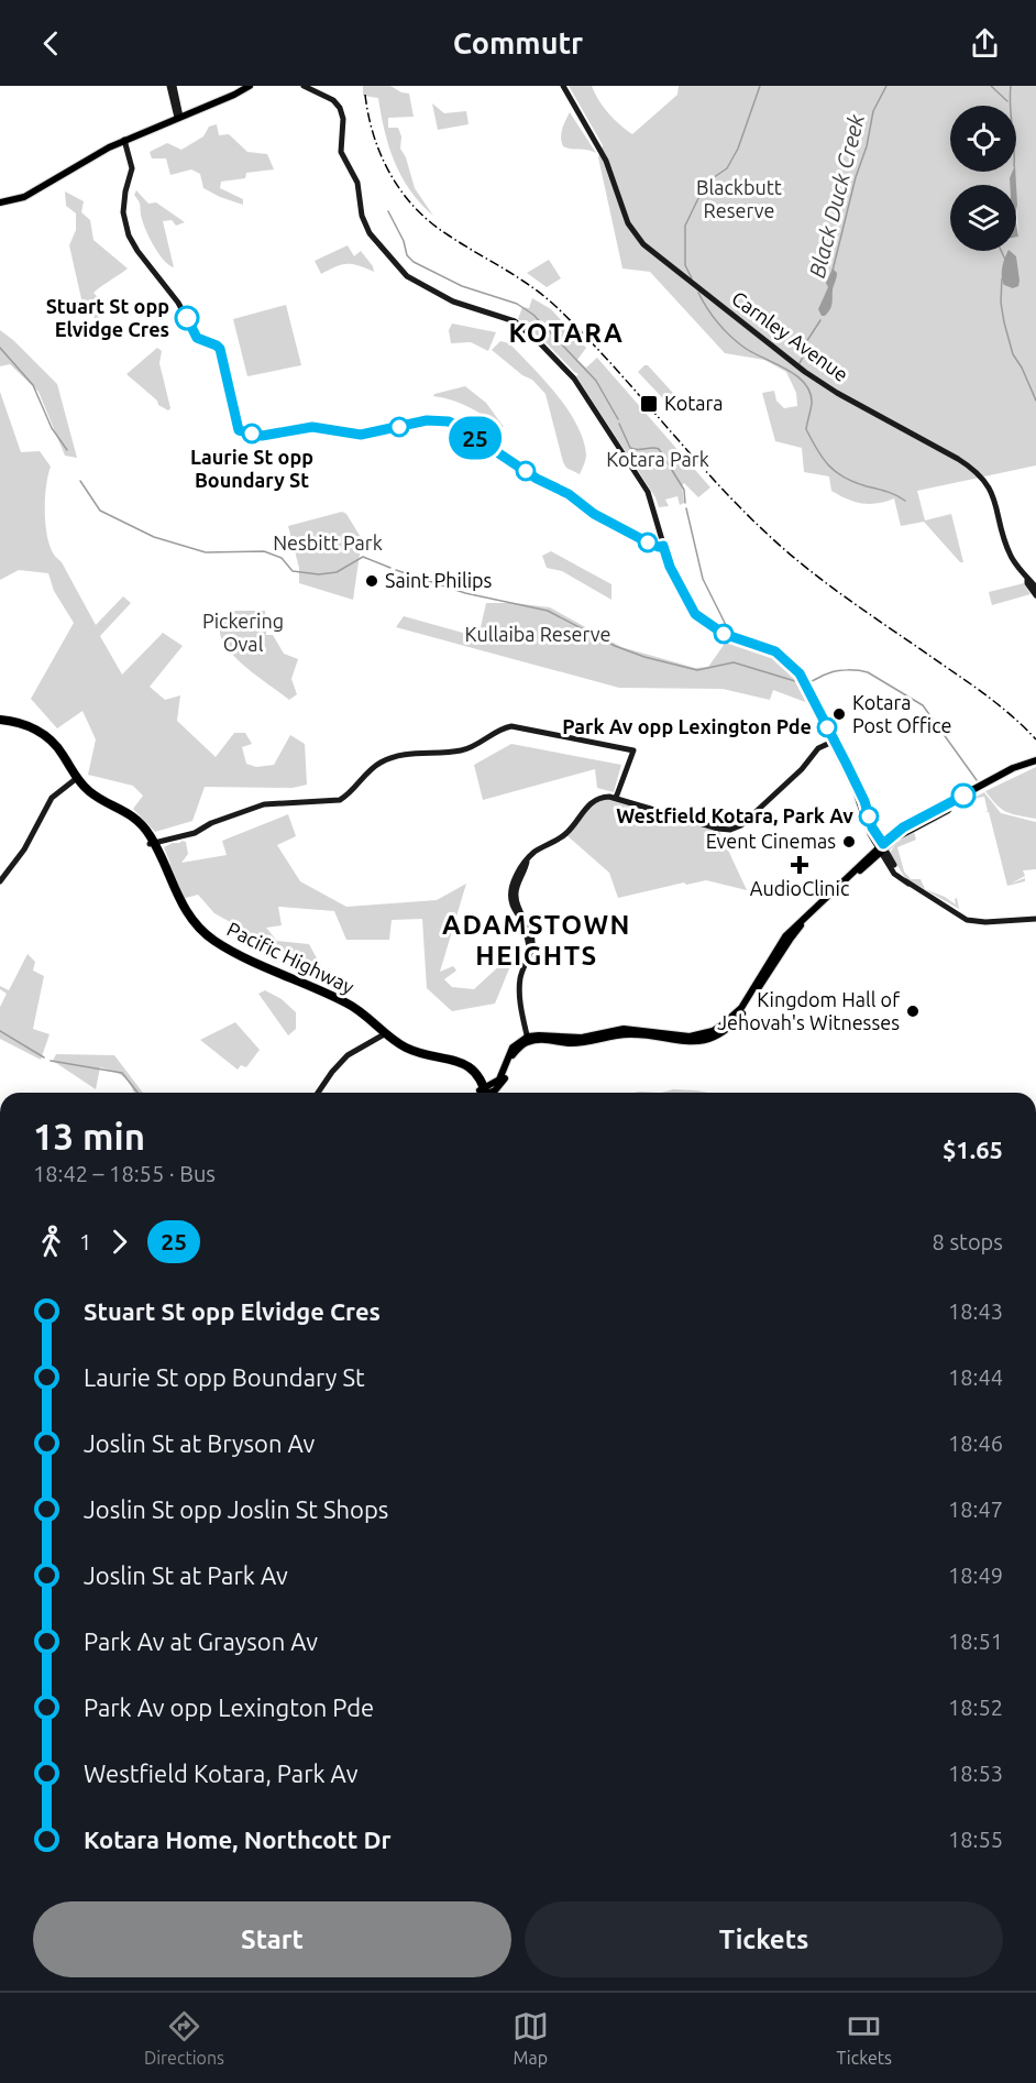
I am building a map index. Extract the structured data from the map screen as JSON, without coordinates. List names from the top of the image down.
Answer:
{
  "streets": {
    "highway": ["Pacific Highway"],
    "main road": ["Carnley Avenue"]
  },
  "districts": ["KOTARA", "ADAMSTOWN HEIGHTS"],
  "water": ["Black Duck Creek"],
  "parks": [
    "Blackbutt Reserve",
    "Kotara Park",
    "Nesbitt Park",
    "Pickering Oval",
    "Kullaiba Reserve"
  ],
  "places": {
    "other": [
      "Stuart St opp Elvidge Cres",
      "Laurie St opp Boundary St",
      "Saint Philips",
      "Kotara Post Office",
      "Park Av opp Lexington Pde",
      "Westfield Kotara, Park Av",
      "Event Cinemas",
      "Kingdom Hall of Jehovah's Witnesses"
    ],
    "transit": ["Kotara"],
    "health": ["AudioClinic"]
  },
  "lines": ["bus line 25"],
  "page": {
    "header": "Commutr",
    "on_map": "25",
    "heading": ["13 min", "18:42 – 18:55 · Bus", "$1.65"],
    "legs": ["1", "25", "8 stops"],
    "list": [
      {
        "name": "Stuart St opp Elvidge Cres",
        "value": "18:43"
      },
      {
        "name": "Laurie St opp Boundary St",
        "value": "18:44"
      },
      {
        "name": "Joslin St at Bryson Av",
        "value": "18:46"
      },
      {
        "name": "Joslin St opp Joslin St Shops",
        "value": "18:47"
      },
      {
        "name": "Joslin St at Park Av",
        "value": "18:49"
      },
      {
        "name": "Park Av at Grayson Av",
        "value": "18:51"
      },
      {
        "name": "Park Av opp Lexington Pde",
        "value": "18:52"
      },
      {
        "name": "Westfield Kotara, Park Av",
        "value": "18:53"
      },
      {
        "name": "Kotara Home, Northcott Dr",
        "value": "18:55"
      }
    ],
    "buttons": ["Start", "Tickets"],
    "tabs": ["Directions", "Map", "Tickets"]
  }
}
